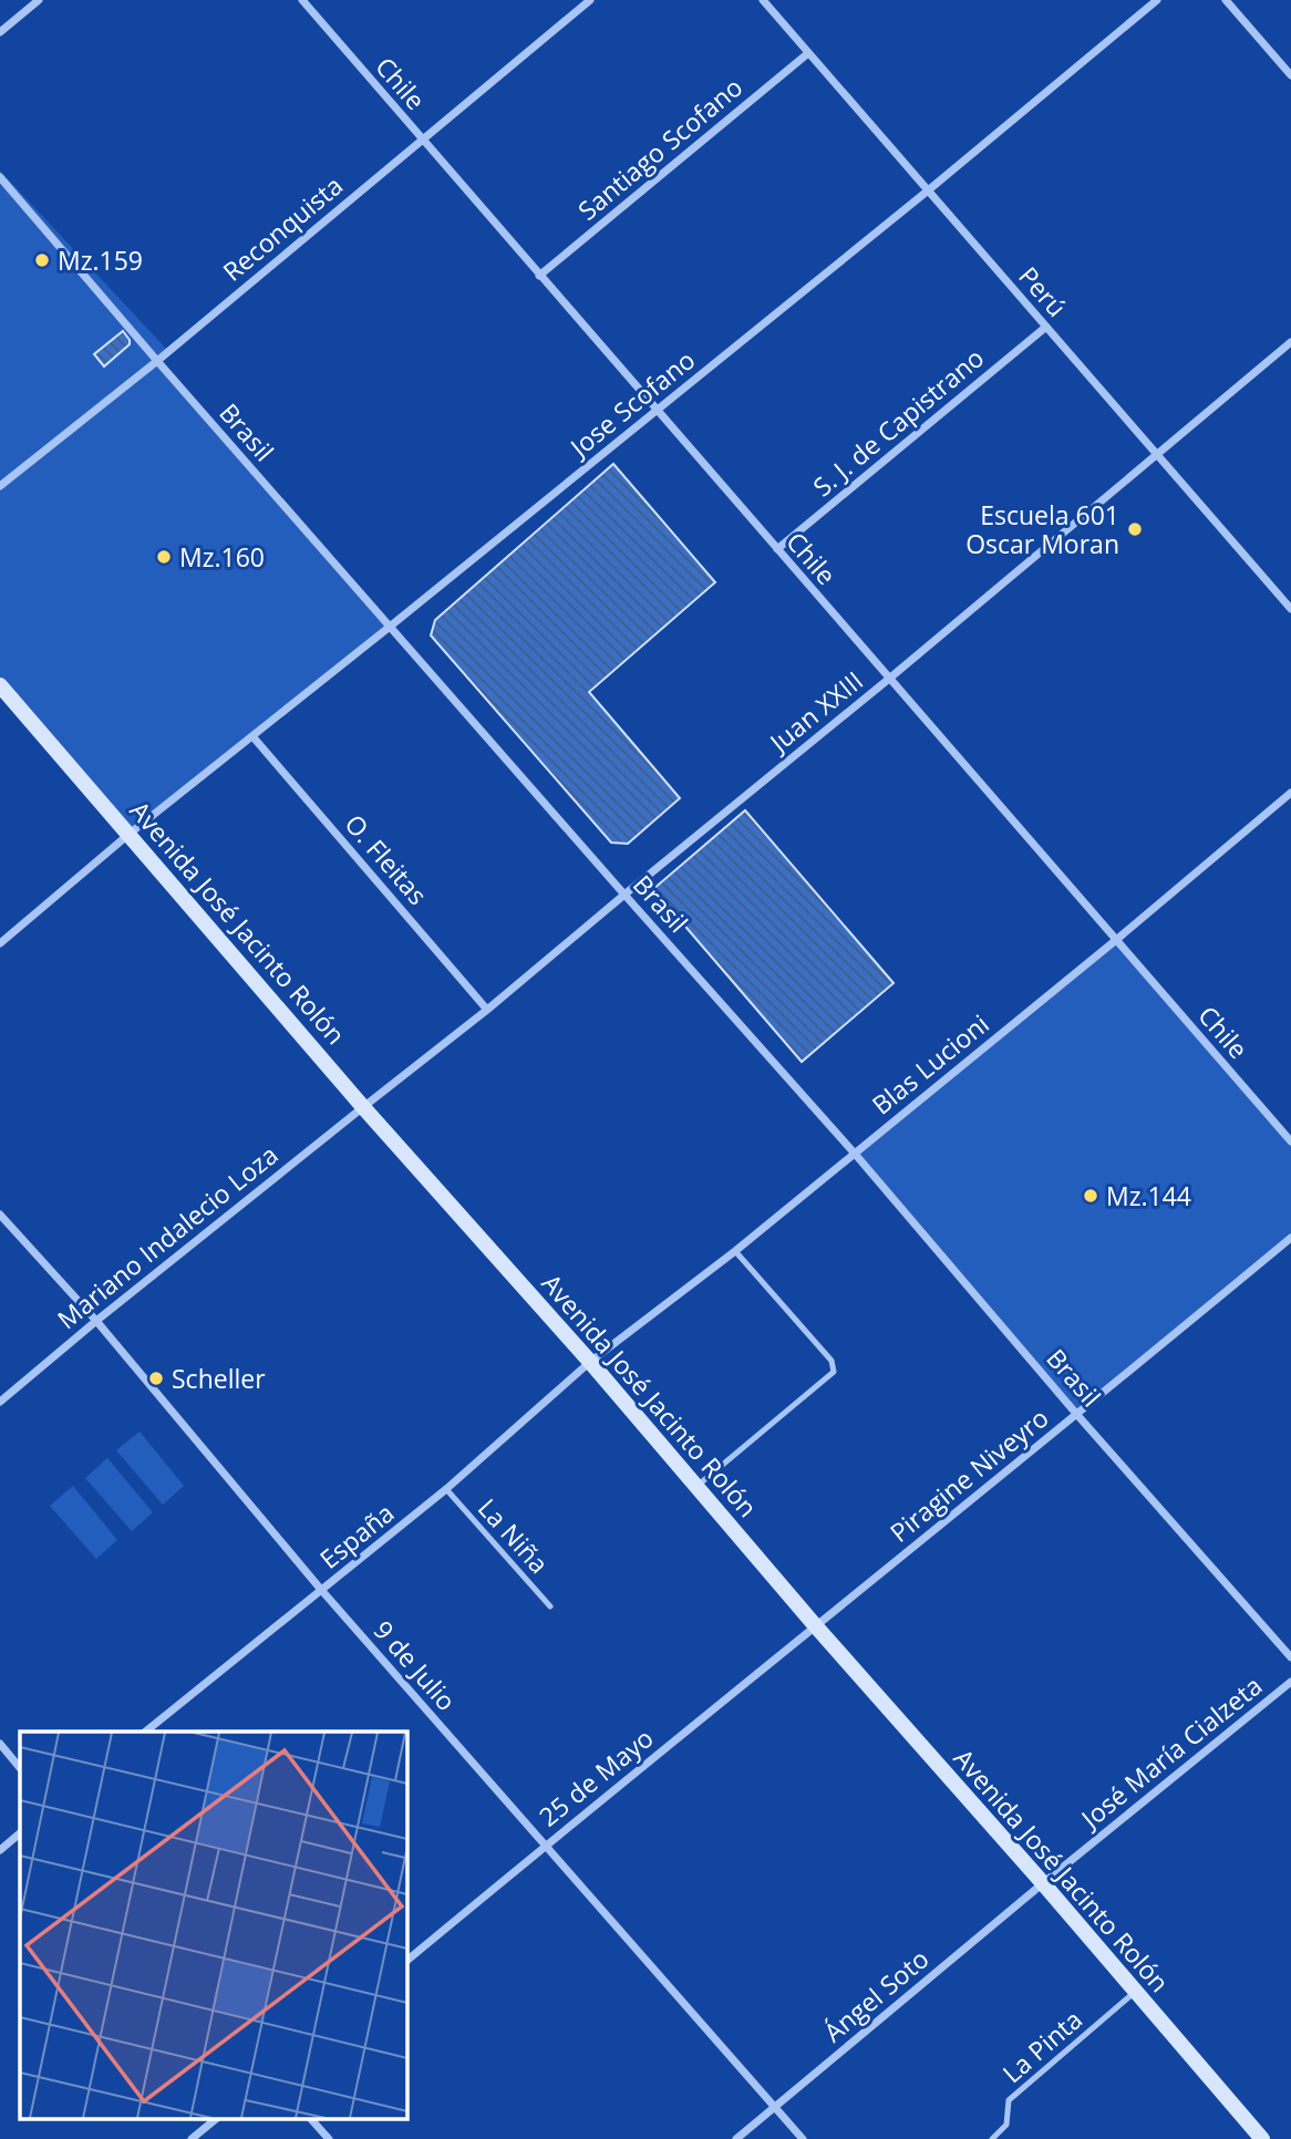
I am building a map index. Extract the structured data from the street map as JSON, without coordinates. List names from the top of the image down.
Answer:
{
  "streets": {
    "street": [
      "Chile",
      "Santiago Scofano",
      "Reconquista",
      "Perú",
      "Jose Scofano",
      "S. J. de Capistrano",
      "Brasil",
      "Juan XXIII",
      "O. Fleitas",
      "Avenida José Jacinto Rolón",
      "Blas Lucioni",
      "Mariano Indalecio Loza",
      "Piragine Niveyro",
      "España",
      "9 de Julio",
      "José María Cialzeta",
      "25 de Mayo",
      "Ángel Soto"
    ],
    "lane": ["La Niña", "La Pinta"]
  },
  "crossings": [
    ["Chile", "Santiago Scofano"],
    ["Chile", "Reconquista"],
    ["Chile", "Jose Scofano"],
    ["Chile", "S. J. de Capistrano"],
    ["Chile", "Juan XXIII"],
    ["Chile", "Blas Lucioni"],
    ["Santiago Scofano", "Perú"],
    ["Reconquista", "Brasil"],
    ["Perú", "Jose Scofano"],
    ["Perú", "S. J. de Capistrano"],
    ["Perú", "Juan XXIII"],
    ["Jose Scofano", "Brasil"],
    ["Jose Scofano", "O. Fleitas"],
    ["Jose Scofano", "Avenida José Jacinto Rolón"],
    ["Brasil", "Juan XXIII"],
    ["Brasil", "Blas Lucioni"],
    ["Brasil", "Piragine Niveyro"],
    ["Juan XXIII", "O. Fleitas"],
    ["Juan XXIII", "Avenida José Jacinto Rolón"],
    ["Juan XXIII", "Mariano Indalecio Loza"],
    ["Avenida José Jacinto Rolón", "Blas Lucioni"],
    ["Avenida José Jacinto Rolón", "Mariano Indalecio Loza"],
    ["Avenida José Jacinto Rolón", "Piragine Niveyro"],
    ["Avenida José Jacinto Rolón", "España"],
    ["Avenida José Jacinto Rolón", "José María Cialzeta"],
    ["Avenida José Jacinto Rolón", "25 de Mayo"],
    ["Avenida José Jacinto Rolón", "Ángel Soto"],
    ["Avenida José Jacinto Rolón", "La Pinta"],
    ["Blas Lucioni", "España"],
    ["Mariano Indalecio Loza", "9 de Julio"],
    ["Piragine Niveyro", "25 de Mayo"],
    ["España", "La Niña"],
    ["España", "9 de Julio"],
    ["9 de Julio", "25 de Mayo"],
    ["9 de Julio", "Ángel Soto"],
    ["José María Cialzeta", "Ángel Soto"]
  ],
  "places": [
    "Mz.159",
    "Escuela 601 Oscar Moran",
    "Mz.160",
    "Mz.144",
    "Scheller"
  ]
}
